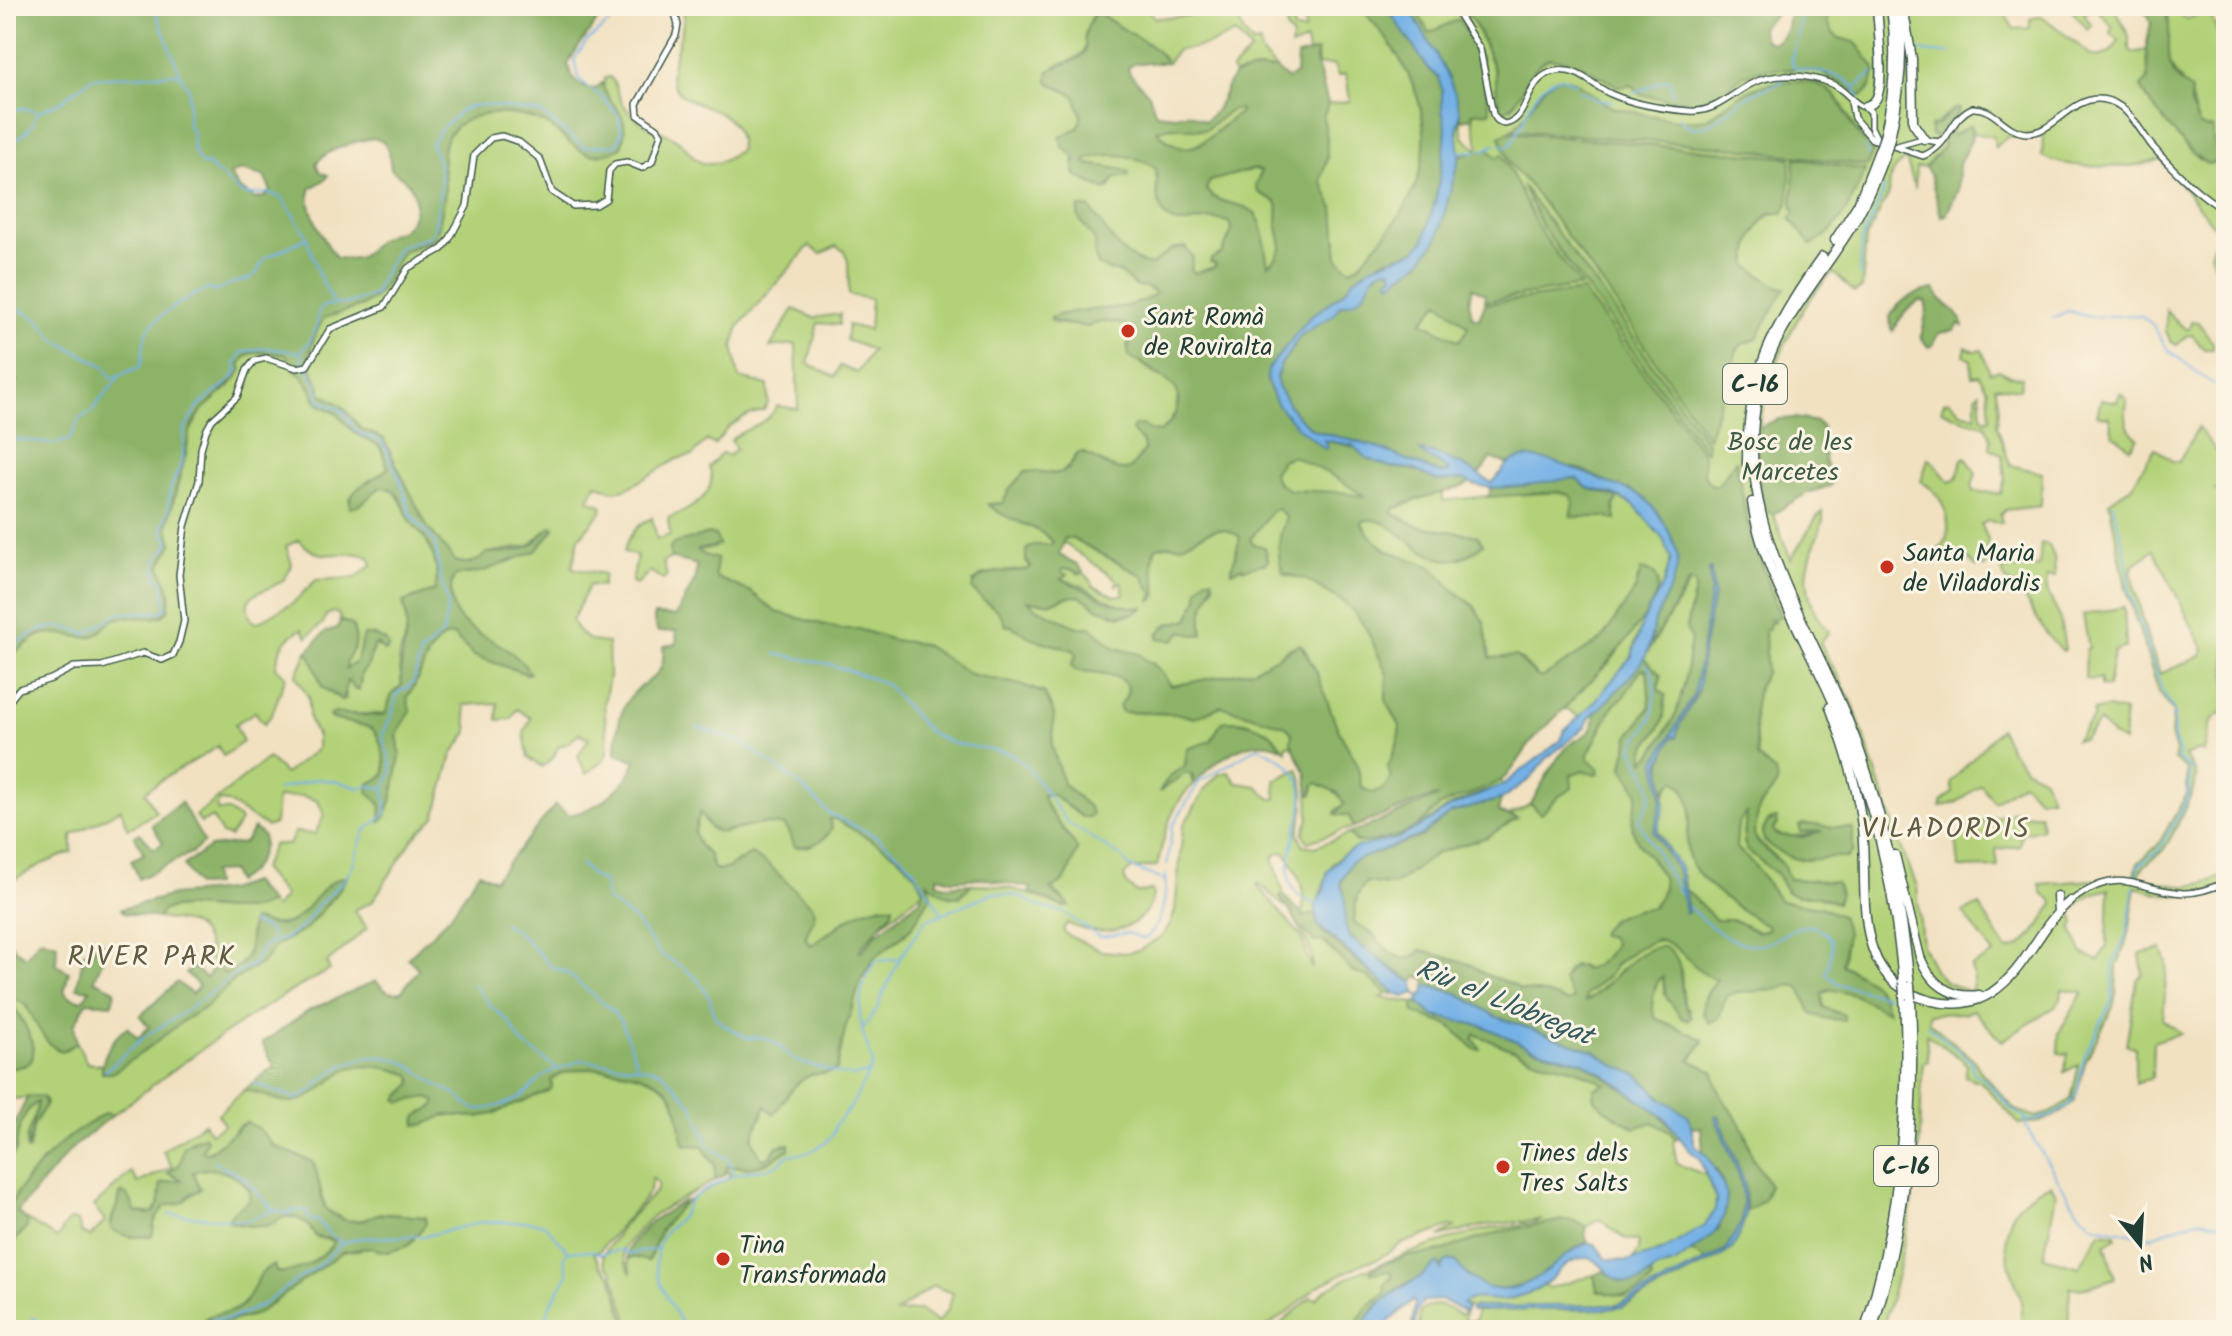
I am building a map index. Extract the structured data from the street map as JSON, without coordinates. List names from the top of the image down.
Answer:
{
  "streets": {
    "highway": ["C-16"]
  },
  "districts": ["VILADORDIS", "RIVER PARK"],
  "water": ["Riu el Llobregat"],
  "parks": ["Bosc de les Marcetes"],
  "places": [
    "Sant Romà de Roviralta",
    "Santa Maria de Viladordis",
    "Tines dels Tres Salts",
    "Tina Transformada"
  ],
  "north": "bottom"
}
